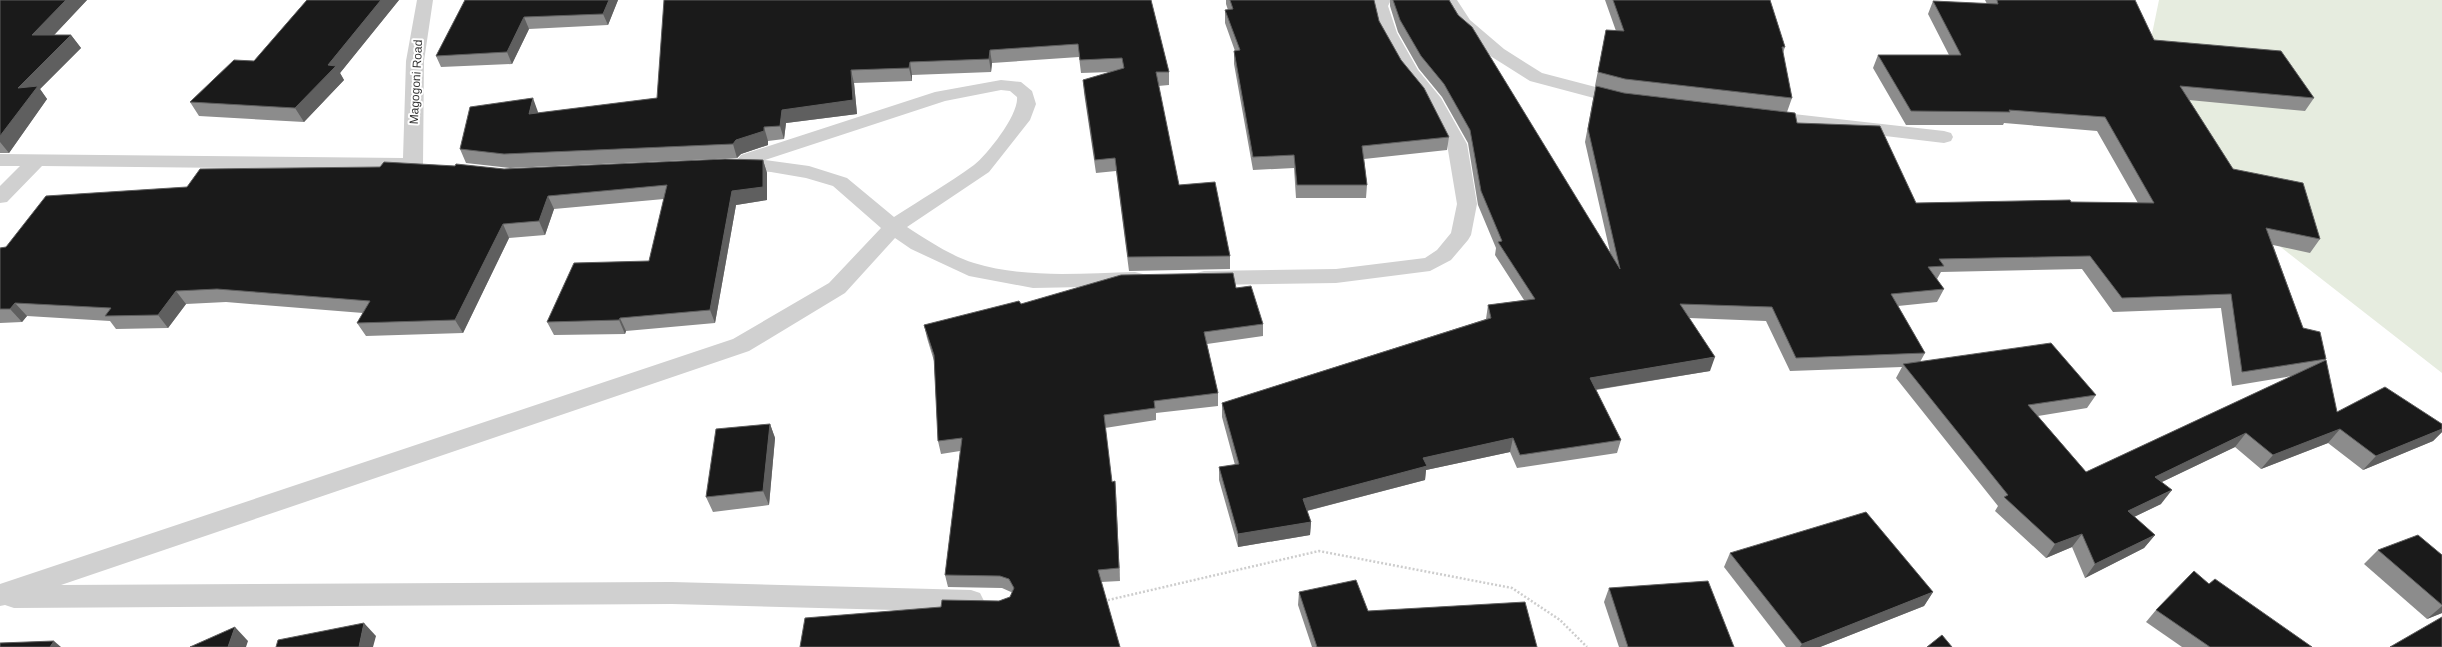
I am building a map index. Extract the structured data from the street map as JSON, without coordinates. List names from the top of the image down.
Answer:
{
  "streets": {
    "street": ["Magogoni Road"]
  }
}
